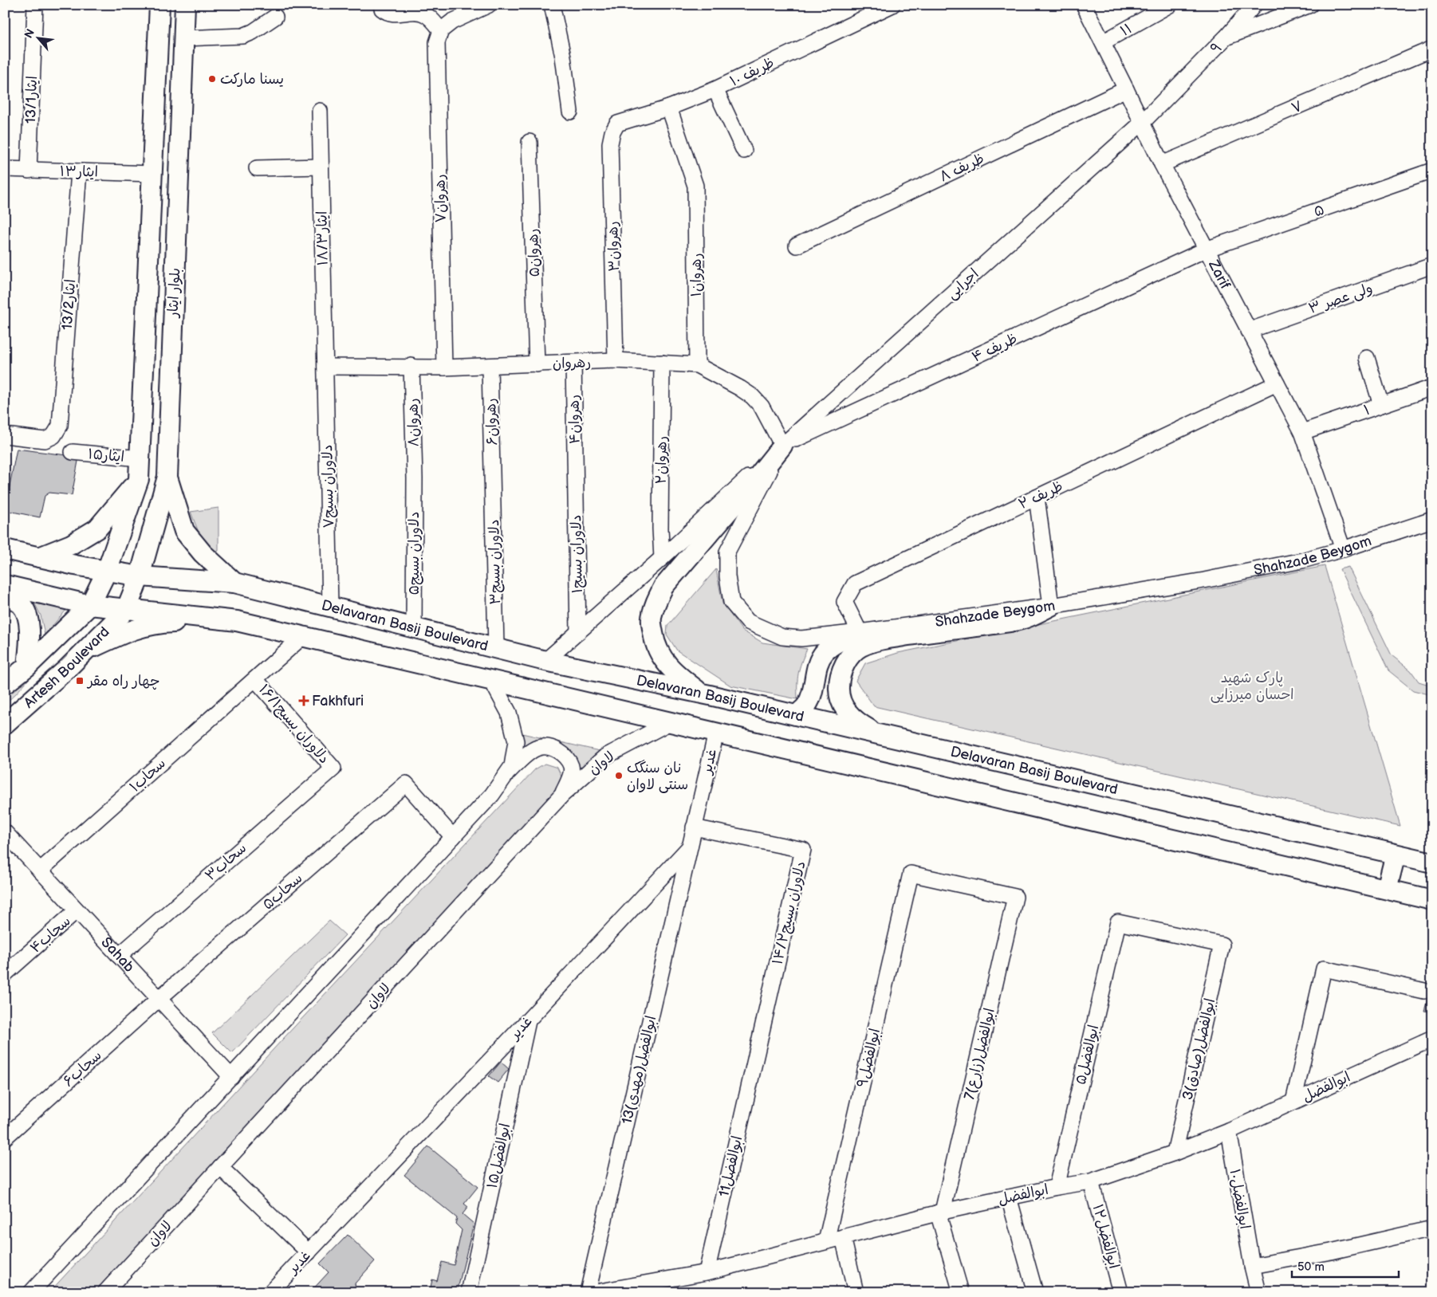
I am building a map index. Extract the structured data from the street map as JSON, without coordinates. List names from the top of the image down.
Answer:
{
  "streets": {
    "main road": ["بلوار ایثار", "Delavaran Basij Boulevard", "Artesh Boulevard"],
    "street": [
      "۱۱",
      "۹",
      "ظریف ۱۰",
      "ایثار13/1",
      "۷",
      "ظریف ۸",
      "ایثار۱۳",
      "رهروان۷",
      "۵",
      "ایثار۱۸/۳",
      "رهروان۳",
      "رهروان۵",
      "Zarif",
      "رهروان۱",
      "اجرایی",
      "ولی عصر ۳",
      "ایثار13/2",
      "ظریف ۴",
      "رهروان",
      "۱",
      "رهروان۴",
      "رهروان۶",
      "رهروان۸",
      "ایثار۱۵",
      "رهروان۲",
      "دلاوران بسیج۷",
      "ظریف ۲",
      "دلاوران بسیج۵",
      "دلاوران بسیج۱",
      "Shahzade Beygom",
      "دلاوران بسیج۳",
      "دلاوران بسیج۱۶/۱",
      "غدیر",
      "لاوان",
      "۱سحاب",
      "۳سحاب",
      "۵سحاب",
      "۱۴/۲دلاوران بسیج",
      "۴سحاب",
      "Sahab",
      "3ابوالفضل(صادق)",
      "7ابوالفضل(زارع)",
      "ابوالفضل۵",
      "ابوالفضل۹",
      "۶سحاب",
      "13ابوالفضل(مهدی)",
      "ابوالفضل",
      "ابوالفضل۱۵",
      "11ابوالفضل",
      "ابوالفضل۱۰",
      "ابوالفضل۱۲"
    ]
  },
  "crossings": [
    ["۱۱", "Zarif"],
    ["۹", "Zarif"],
    ["۹", "اجرایی"],
    ["ظریف ۱۰", "رهروان۳"],
    ["ظریف ۱۰", "رهروان۱"],
    ["ایثار13/1", "ایثار۱۳"],
    ["۷", "Zarif"],
    ["ظریف ۸", "Zarif"],
    ["ایثار۱۳", "بلوار ایثار"],
    ["ایثار۱۳", "ایثار13/2"],
    ["رهروان۷", "رهروان"],
    ["۵", "Zarif"],
    ["۵", "ظریف ۴"],
    ["ایثار۱۸/۳", "رهروان"],
    ["ایثار۱۸/۳", "دلاوران بسیج۷"],
    ["رهروان۳", "رهروان"],
    ["رهروان۵", "رهروان"],
    ["Zarif", "اجرایی"],
    ["Zarif", "ولی عصر ۳"],
    ["Zarif", "ظریف ۴"],
    ["Zarif", "۱"],
    ["Zarif", "ظریف ۲"],
    ["Zarif", "Shahzade Beygom"],
    ["رهروان۱", "رهروان"],
    ["اجرایی", "ظریف ۴"],
    ["اجرایی", "رهروان"],
    ["اجرایی", "رهروان۲"],
    ["اجرایی", "دلاوران بسیج۱"],
    ["اجرایی", "Shahzade Beygom"],
    ["اجرایی", "Delavaran Basij Boulevard"],
    ["بلوار ایثار", "ایثار۱۵"],
    ["بلوار ایثار", "Delavaran Basij Boulevard"],
    ["بلوار ایثار", "Artesh Boulevard"],
    ["ظریف ۴", "رهروان"],
    ["ظریف ۴", "Shahzade Beygom"],
    ["رهروان", "رهروان۴"],
    ["رهروان", "رهروان۶"],
    ["رهروان", "رهروان۸"],
    ["رهروان", "رهروان۲"],
    ["رهروان", "دلاوران بسیج۷"],
    ["رهروان", "Shahzade Beygom"],
    ["رهروان۴", "دلاوران بسیج۱"],
    ["رهروان۶", "دلاوران بسیج۳"],
    ["رهروان۸", "دلاوران بسیج۵"],
    ["دلاوران بسیج۷", "Delavaran Basij Boulevard"],
    ["ظریف ۲", "Shahzade Beygom"],
    ["دلاوران بسیج۵", "Delavaran Basij Boulevard"],
    ["دلاوران بسیج۳", "Delavaran Basij Boulevard"],
    ["Delavaran Basij Boulevard", "Artesh Boulevard"],
    ["دلاوران بسیج۱۶/۱", "۱سحاب"],
    ["دلاوران بسیج۱۶/۱", "۳سحاب"],
    ["غدیر", "۱۴/۲دلاوران بسیج"],
    ["غدیر", "13ابوالفضل(مهدی)"],
    ["غدیر", "ابوالفضل۱۵"],
    ["۱سحاب", "Sahab"],
    ["۳سحاب", "Sahab"],
    ["۵سحاب", "Sahab"],
    ["۵سحاب", "۶سحاب"],
    ["۱۴/۲دلاوران بسیج", "11ابوالفضل"],
    ["۴سحاب", "Sahab"],
    ["Sahab", "۶سحاب"],
    ["3ابوالفضل(صادق)", "ابوالفضل۵"],
    ["3ابوالفضل(صادق)", "ابوالفضل"],
    ["7ابوالفضل(زارع)", "ابوالفضل۹"],
    ["7ابوالفضل(زارع)", "ابوالفضل"],
    ["ابوالفضل۵", "ابوالفضل"],
    ["ابوالفضل۹", "ابوالفضل"],
    ["ابوالفضل", "11ابوالفضل"],
    ["ابوالفضل", "ابوالفضل۱۰"],
    ["ابوالفضل", "ابوالفضل۱۲"]
  ],
  "parks": ["پارک شهید احسان میرزایی"],
  "places": {
    "other": ["یسنا مارکت", "نان سنگک سنتی لاوان"],
    "transit": ["چهار راه مقر‍"],
    "health": ["Fakhfuri"]
  },
  "scale_bar": "50 m",
  "north": "top left"
}
